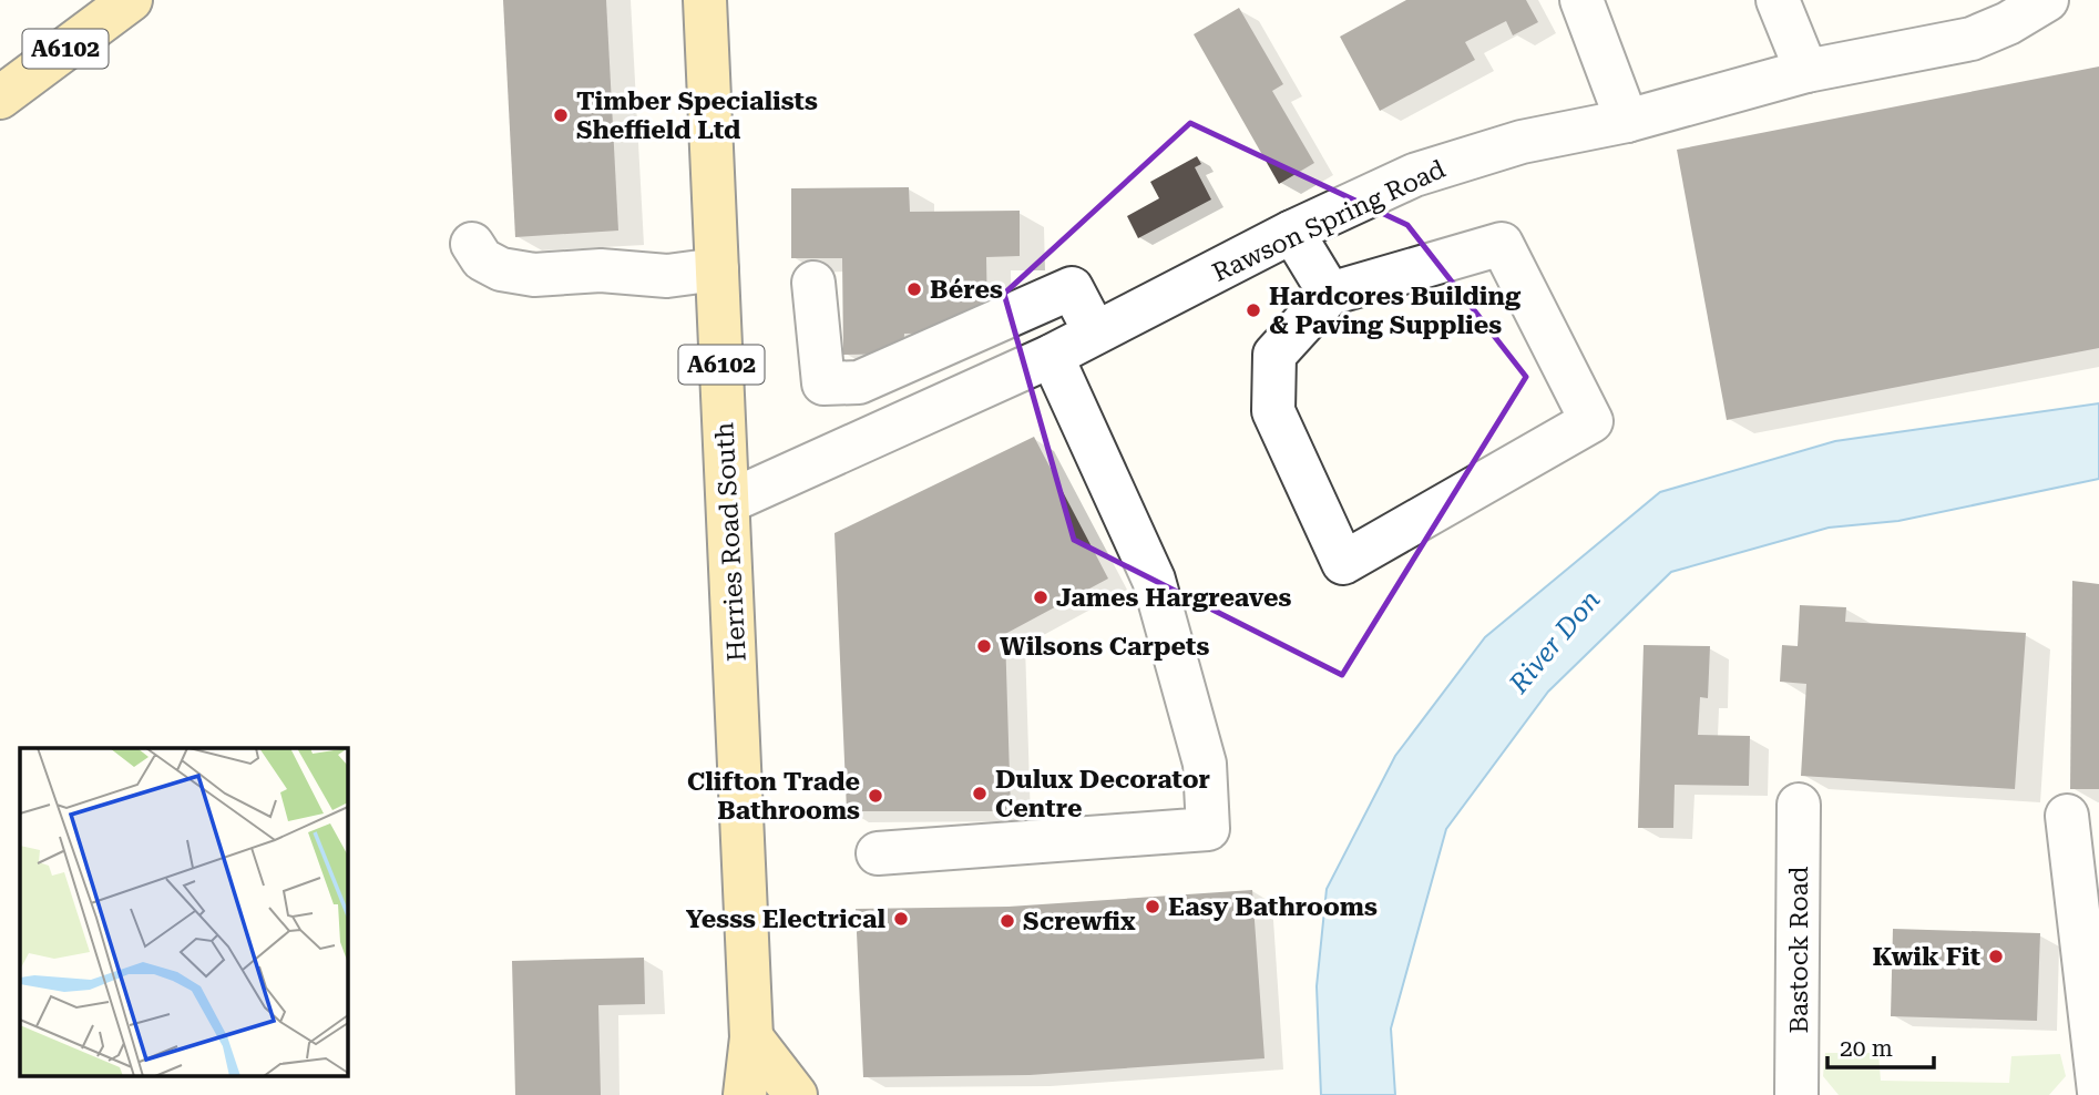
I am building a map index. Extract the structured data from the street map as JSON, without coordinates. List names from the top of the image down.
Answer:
{
  "streets": {
    "main road": ["A6102", "Herries Road South"],
    "street": ["Rawson Spring Road", "Bastock Road"]
  },
  "crossings": [
    ["Rawson Spring Road", "Herries Road South"]
  ],
  "water": ["River Don"],
  "places": [
    "Timber Specialists Sheffield Ltd",
    "Béres",
    "Hardcores Building & Paving Supplies",
    "James Hargreaves",
    "Wilsons Carpets",
    "Dulux Decorator Centre",
    "Clifton Trade Bathrooms",
    "Easy Bathrooms",
    "Yesss Electrical",
    "Screwfix",
    "Kwik Fit"
  ],
  "scale_bar": "20 m"
}
